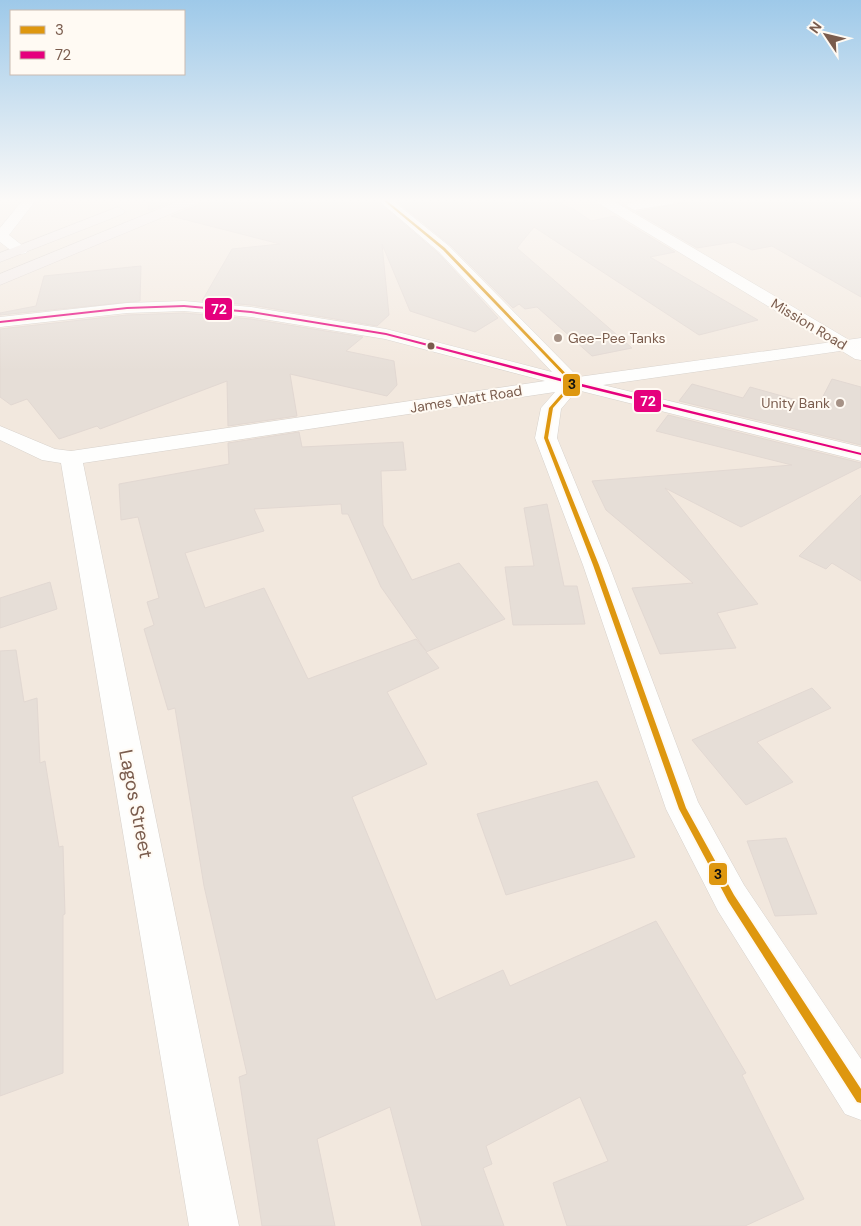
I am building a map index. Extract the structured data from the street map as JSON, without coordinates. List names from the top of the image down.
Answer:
{
  "streets": {
    "street": ["Mission Road", "James Watt Road", "Lagos Street"]
  },
  "crossings": [
    ["Mission Road", "James Watt Road"],
    ["James Watt Road", "Lagos Street"]
  ],
  "places": ["Gee-Pee Tanks", "Unity Bank"],
  "lines": ["transit line 3", "transit line 72"],
  "legend": ["3", "72"],
  "north": "top left"
}
